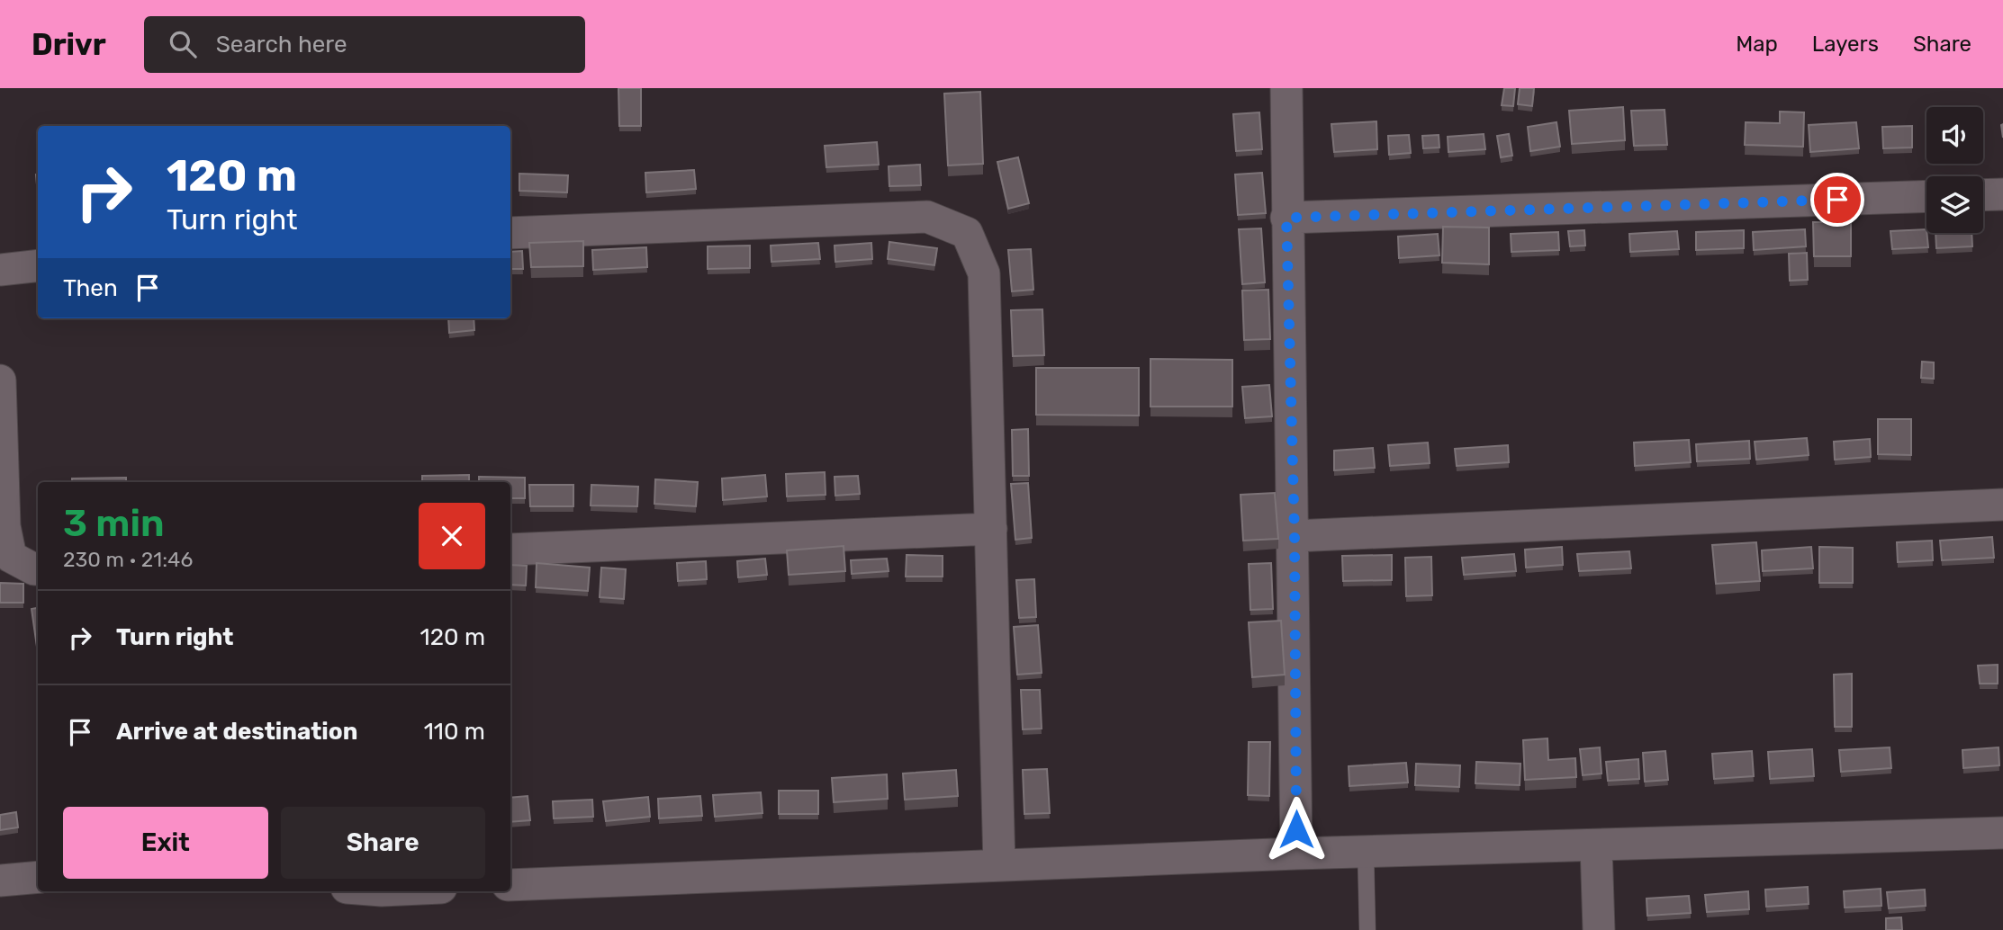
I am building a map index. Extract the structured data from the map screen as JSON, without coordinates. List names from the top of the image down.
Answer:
{
  "page": {
    "header": "Drivr",
    "search": "Search here",
    "nav": ["Map", "Layers", "Share"],
    "turn": ["120 m", "Turn right"],
    "then": "Then",
    "heading": ["3 min", "230 m · 21:46"],
    "list": [
      {
        "name": "Turn right",
        "value": "120 m"
      },
      {
        "name": "Arrive at destination",
        "value": "110 m"
      }
    ],
    "buttons": ["Exit", "Share"]
  }
}
